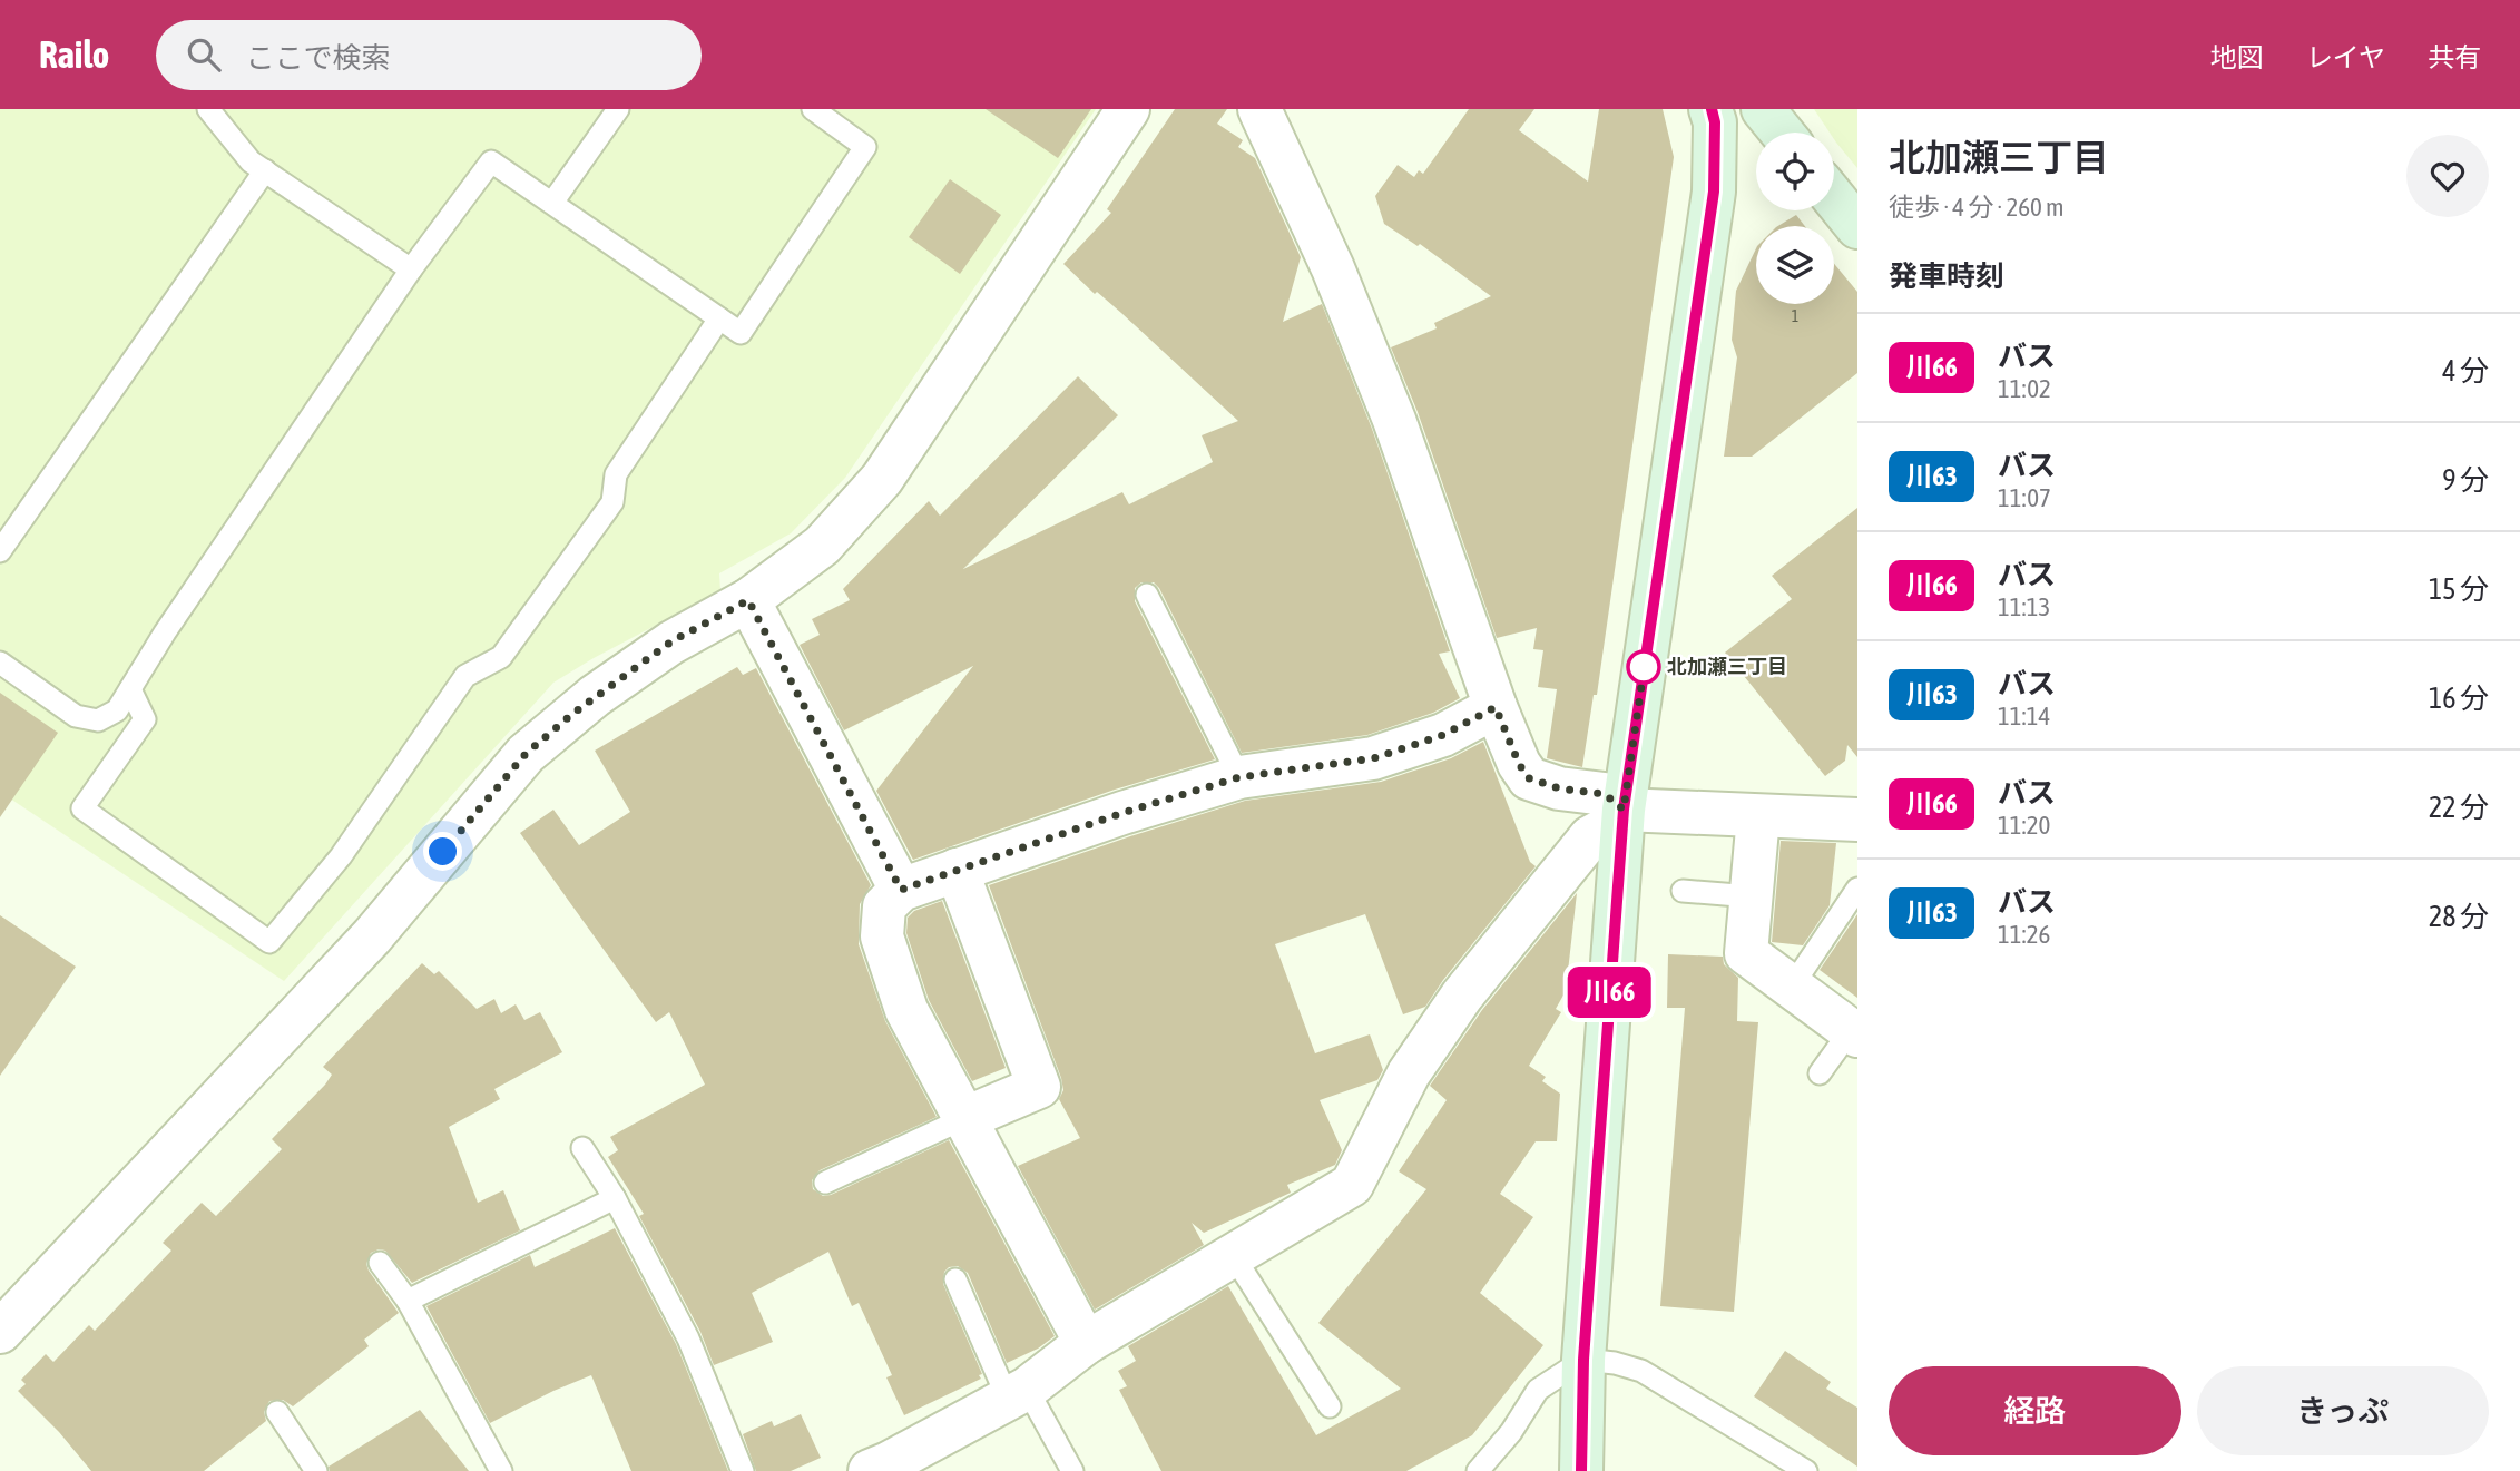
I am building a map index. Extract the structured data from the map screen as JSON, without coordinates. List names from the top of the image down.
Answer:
{
  "places": ["北加瀬三丁目"],
  "lines": ["bus line 川66"],
  "house_numbers": ["1"],
  "page": {
    "header": "Railo",
    "search": "ここで検索",
    "nav": ["地図", "レイヤ", "共有"],
    "on_map": "川66",
    "heading": [
      ["北加瀬三丁目", "徒歩 · 4 分 · 260 m"],
      "発車時刻"
    ],
    "list": [
      {
        "mark": "川66",
        "name": "バス",
        "note": "11:02",
        "value": "4 分"
      },
      {
        "mark": "川63",
        "name": "バス",
        "note": "11:07",
        "value": "9 分"
      },
      {
        "mark": "川66",
        "name": "バス",
        "note": "11:13",
        "value": "15 分"
      },
      {
        "mark": "川63",
        "name": "バス",
        "note": "11:14",
        "value": "16 分"
      },
      {
        "mark": "川66",
        "name": "バス",
        "note": "11:20",
        "value": "22 分"
      },
      {
        "mark": "川63",
        "name": "バス",
        "note": "11:26",
        "value": "28 分"
      }
    ],
    "buttons": ["経路", "きっぷ"]
  }
}
